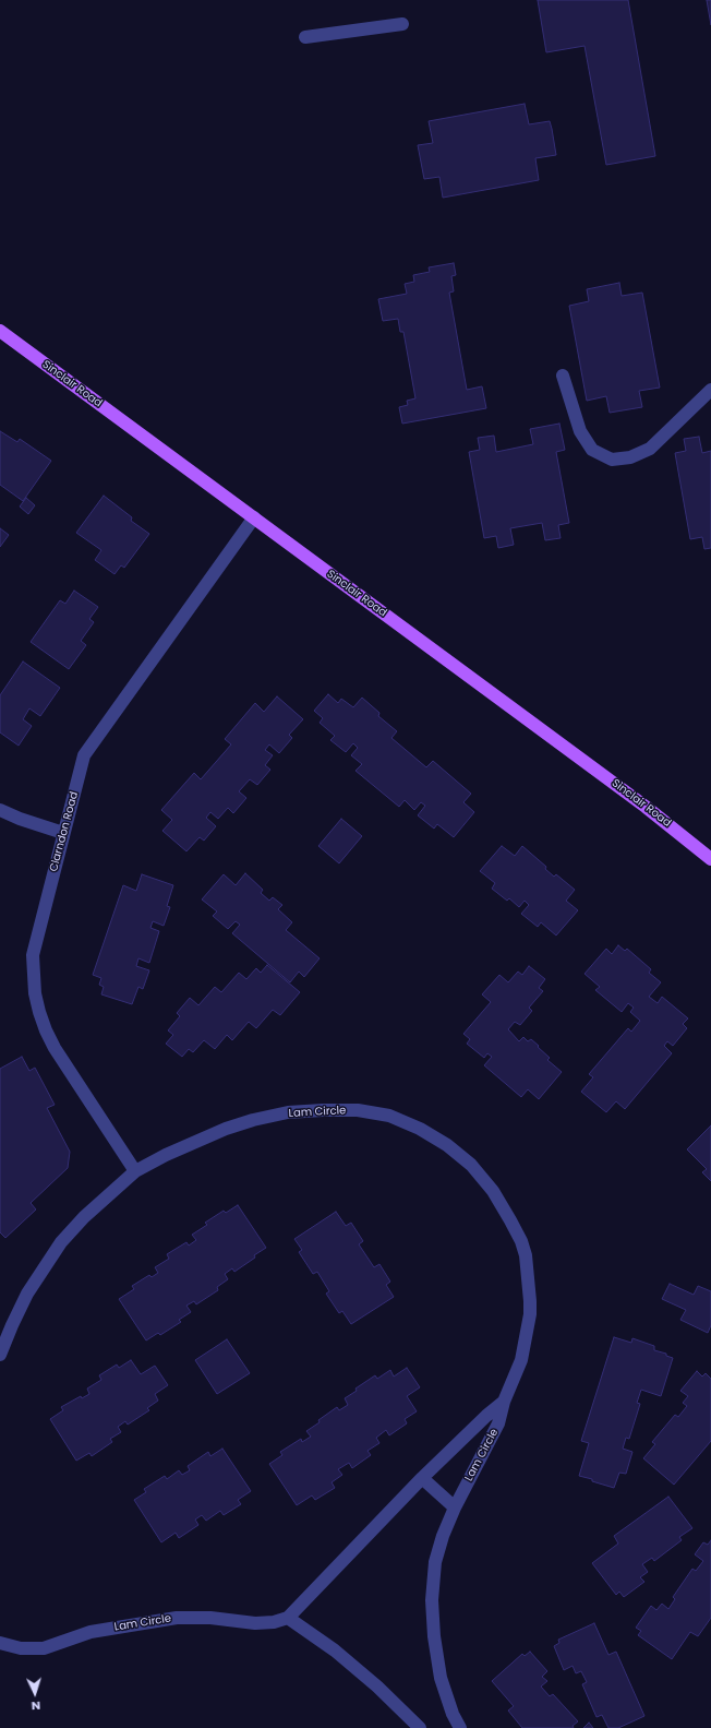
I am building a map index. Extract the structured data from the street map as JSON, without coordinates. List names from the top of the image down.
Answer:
{
  "streets": {
    "main road": ["Sinclair Road"],
    "street": ["Clarndon Road", "Lam Circle"]
  },
  "crossings": [
    ["Sinclair Road", "Clarndon Road"],
    ["Clarndon Road", "Lam Circle"]
  ],
  "north": "bottom"
}
